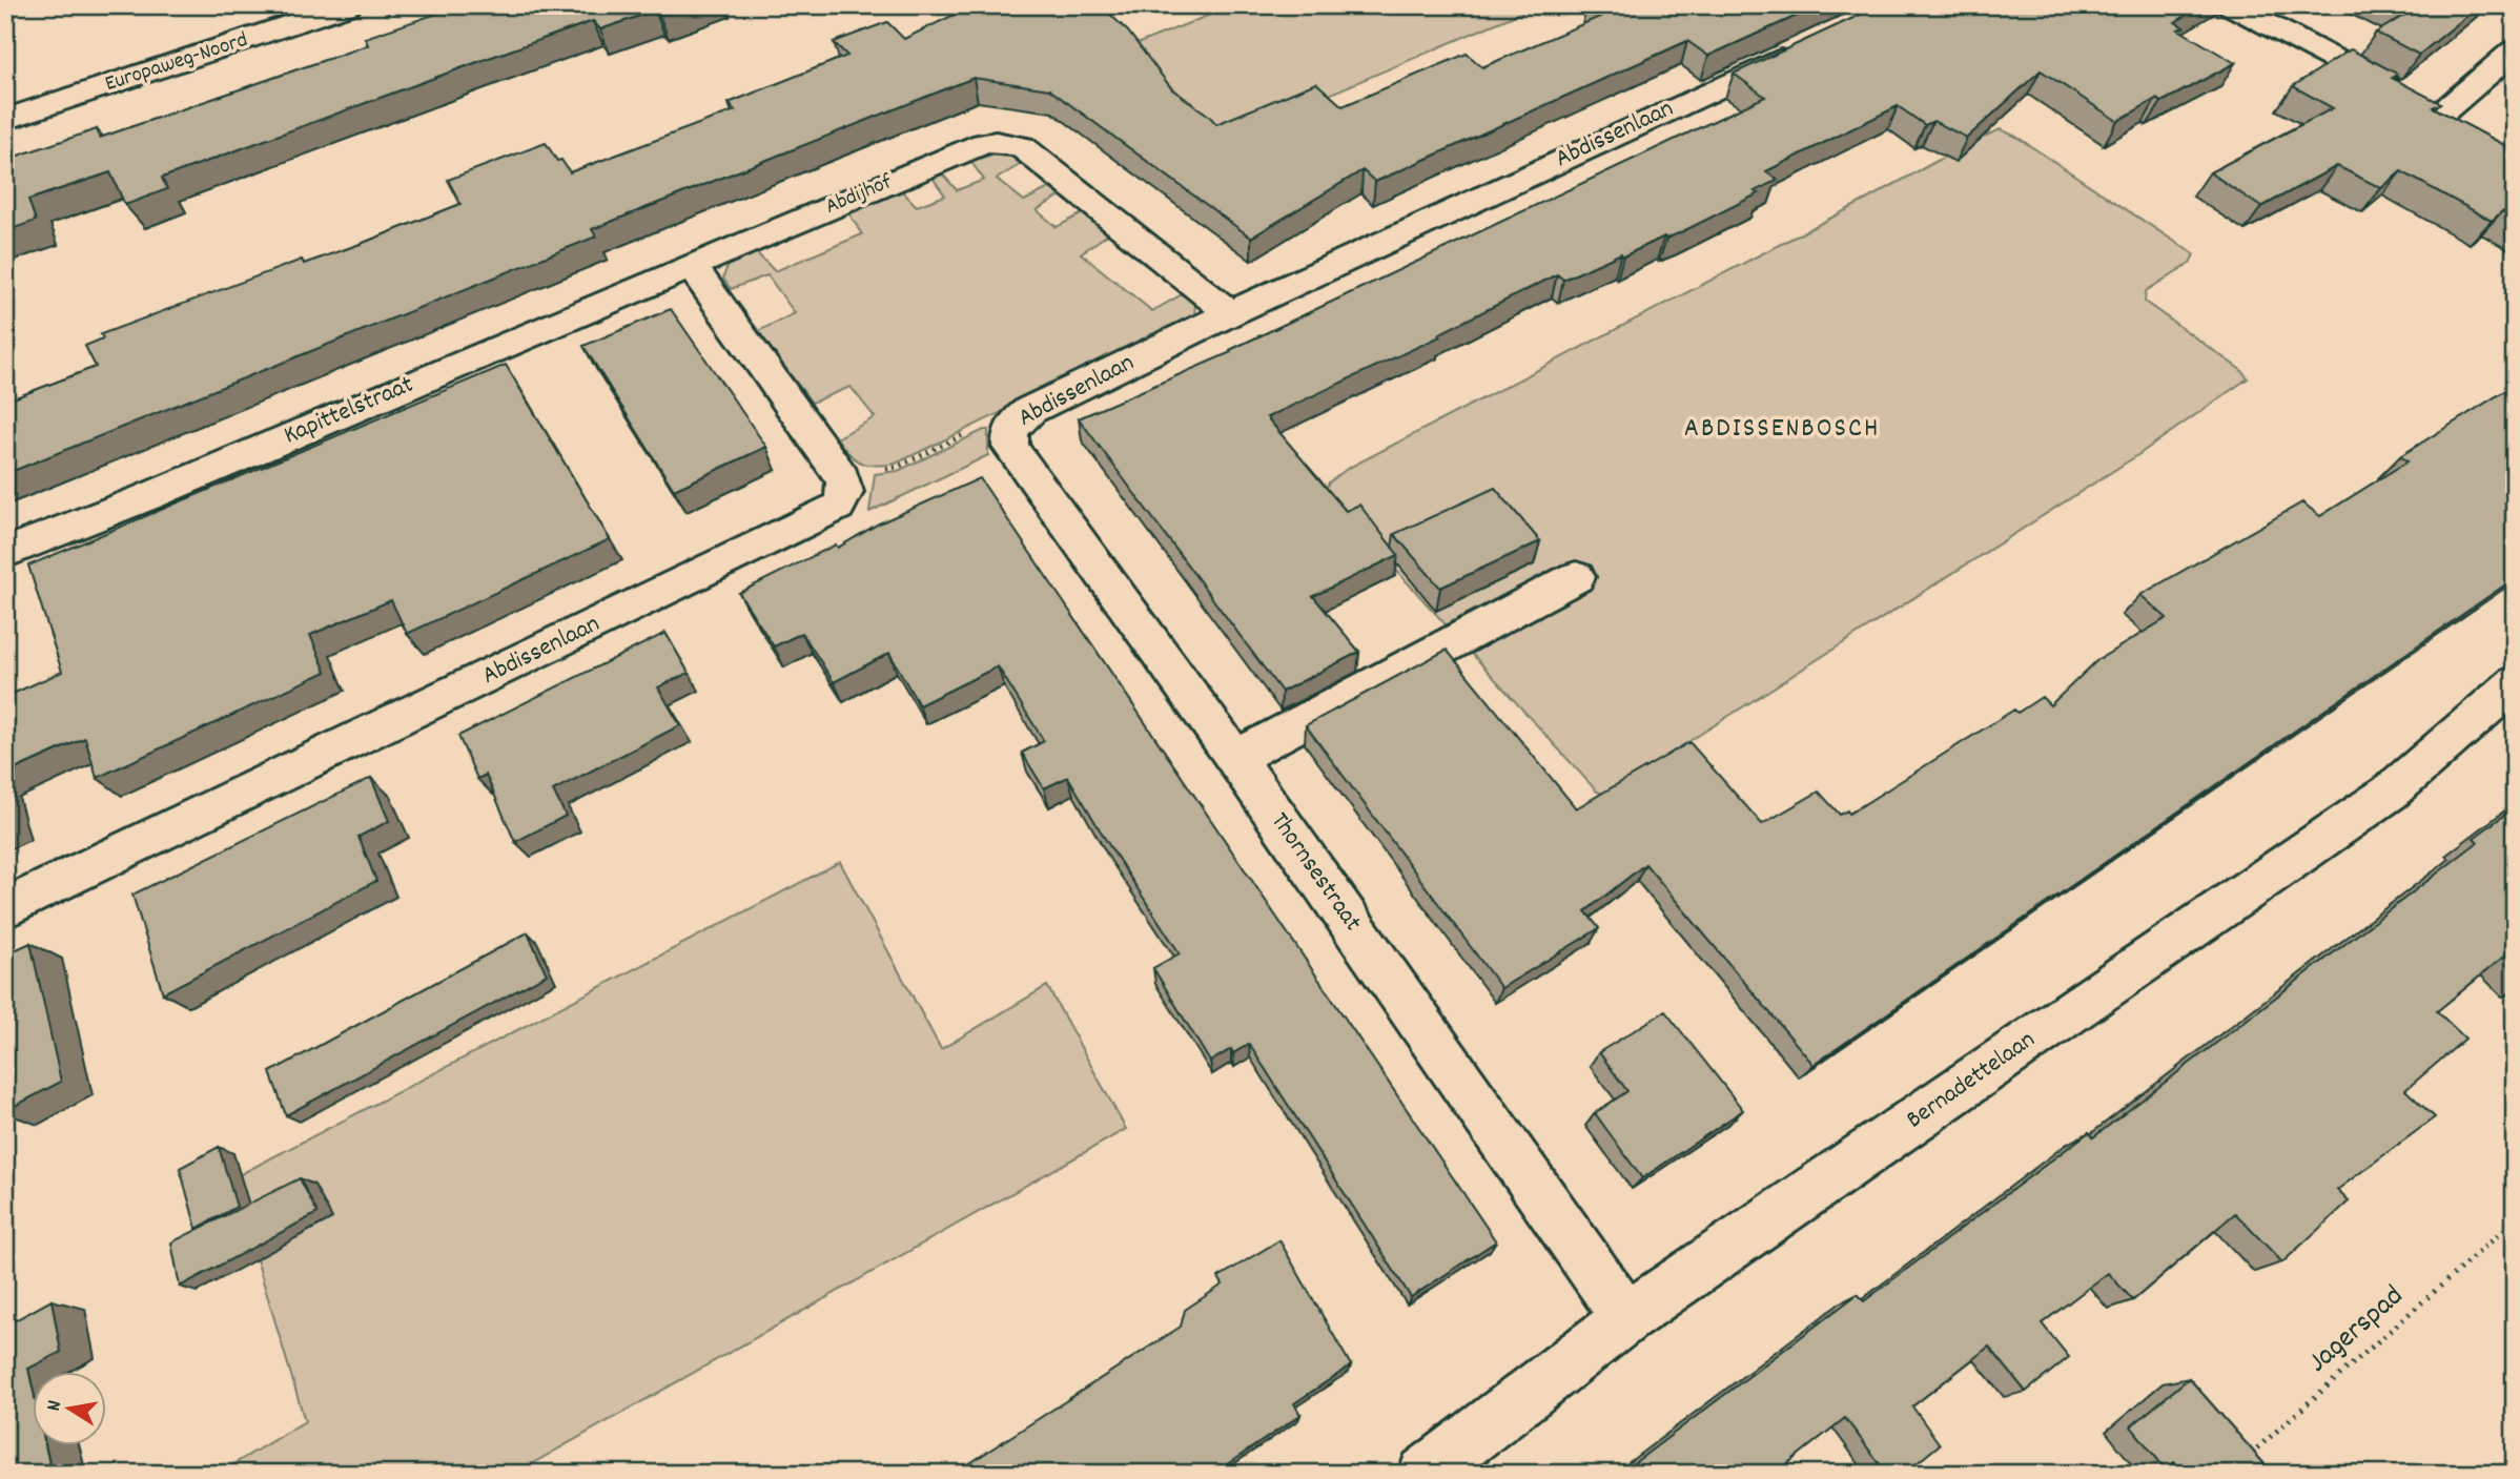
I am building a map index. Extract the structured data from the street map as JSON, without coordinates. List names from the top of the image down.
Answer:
{
  "streets": {
    "street": [
      "Europaweg-Noord",
      "Abdissenlaan",
      "Abdijhof",
      "Kapittelstraat",
      "Thornsestraat",
      "Bernadettelaan"
    ],
    "path": ["Jagerspad"]
  },
  "crossings": [
    ["Abdissenlaan", "Abdijhof"],
    ["Abdissenlaan", "Thornsestraat"],
    ["Abdijhof", "Kapittelstraat"],
    ["Thornsestraat", "Bernadettelaan"]
  ],
  "districts": ["ABDISSENBOSCH"],
  "north": "left"
}
